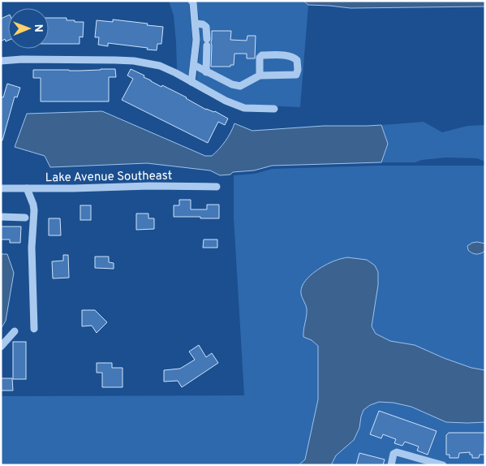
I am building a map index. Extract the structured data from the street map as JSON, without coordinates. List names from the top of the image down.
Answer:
{
  "streets": {
    "street": ["Lake Avenue Southeast"]
  },
  "north": "right"
}
